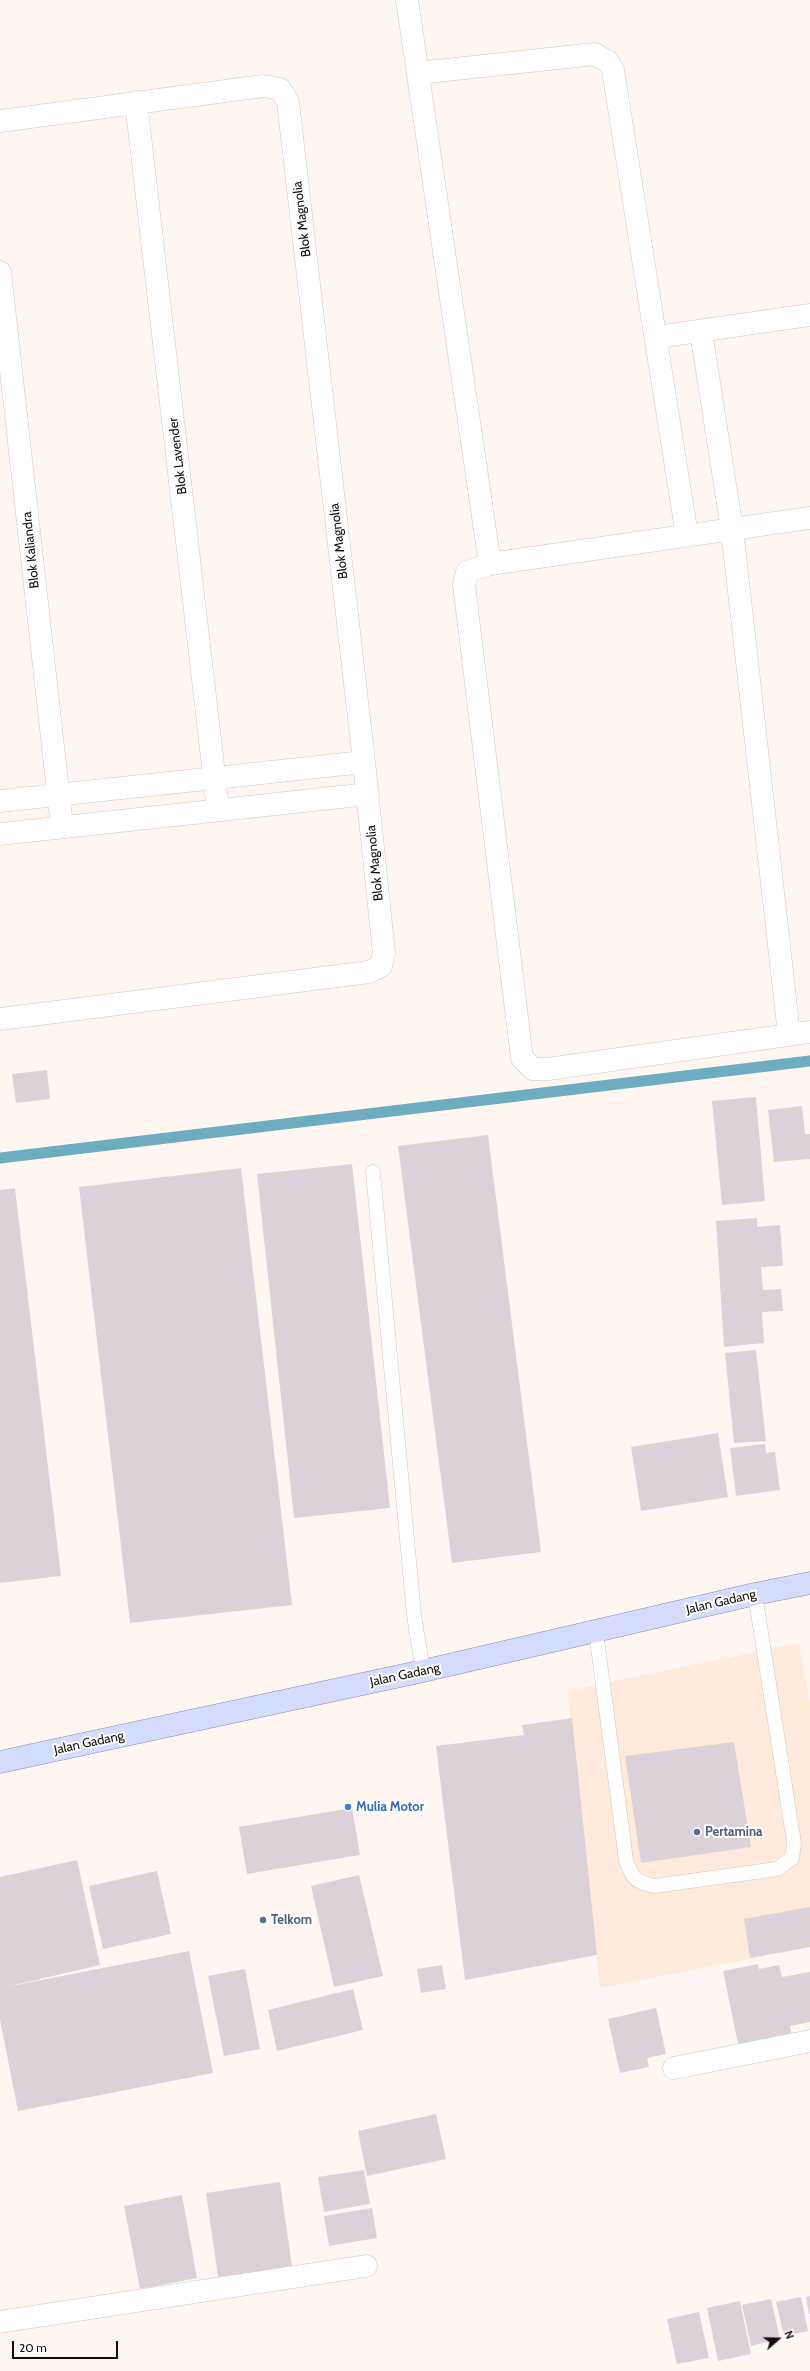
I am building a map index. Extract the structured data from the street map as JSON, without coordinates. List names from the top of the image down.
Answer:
{
  "streets": {
    "highway": ["Jalan Gadang"],
    "street": ["Blok Magnolia", "Blok Lavender", "Blok Kaliandra"]
  },
  "crossings": [
    ["Blok Magnolia", "Blok Lavender"]
  ],
  "places": ["Mulia Motor", "Pertamina", "Telkom"],
  "scale_bar": "20 m",
  "north": "right"
}
